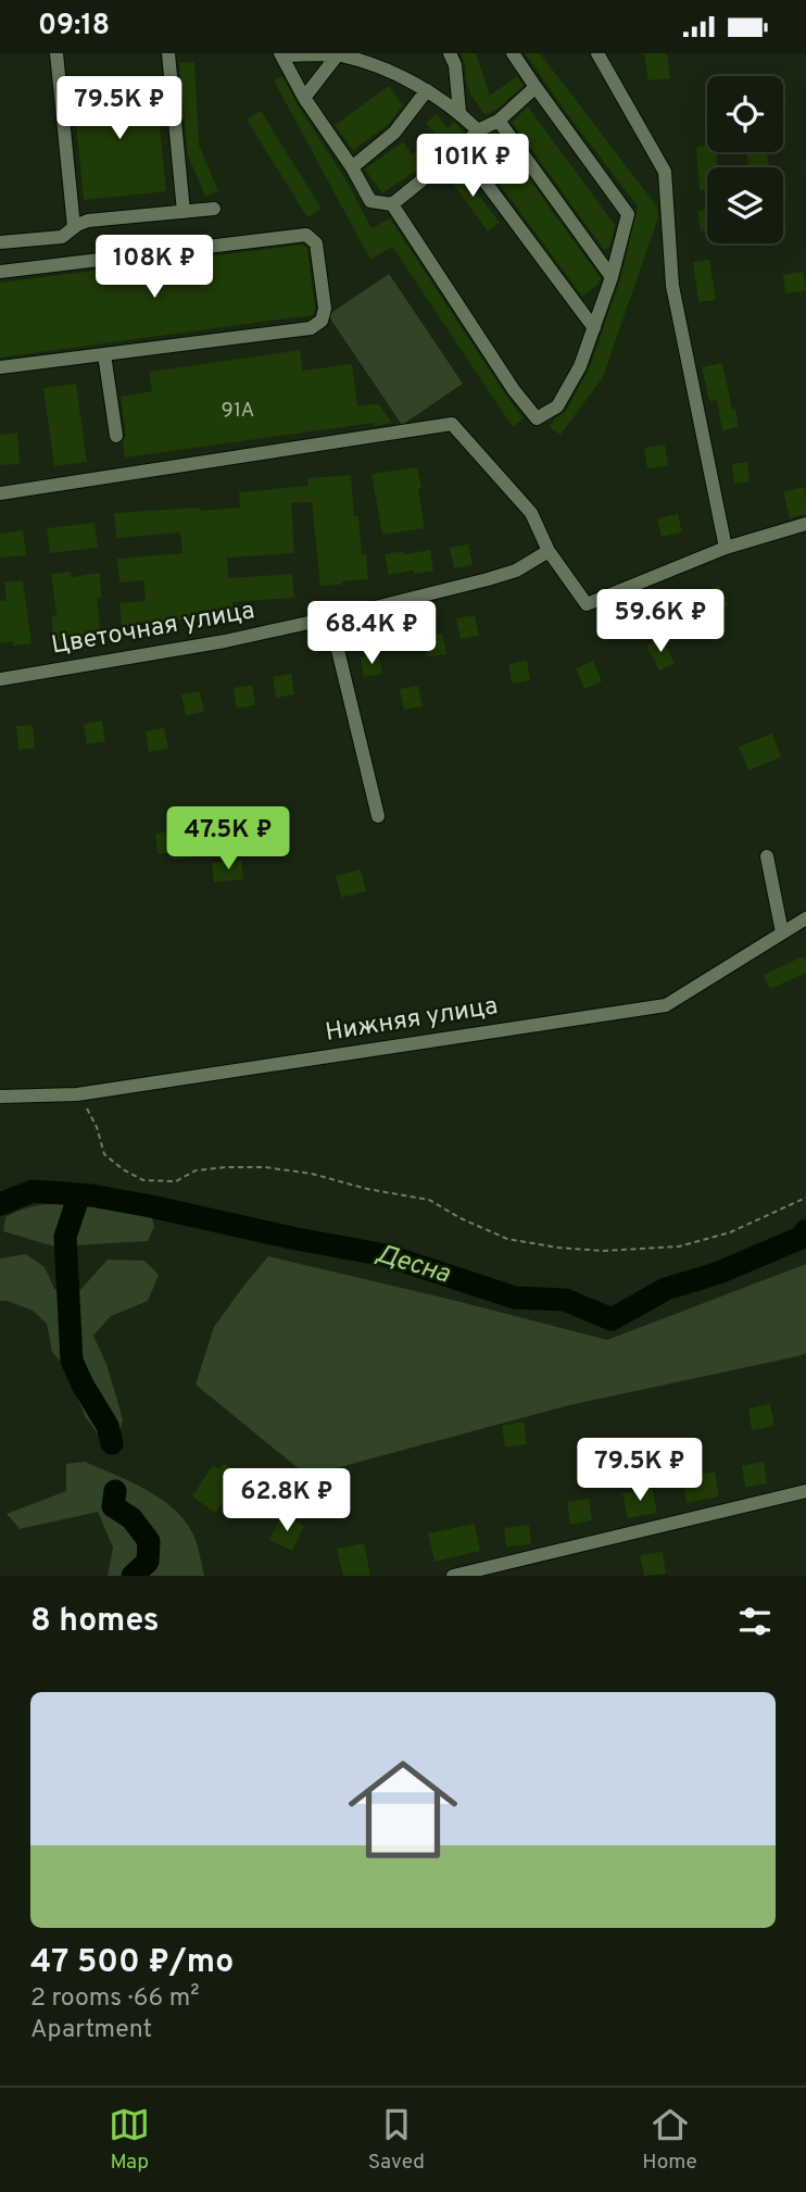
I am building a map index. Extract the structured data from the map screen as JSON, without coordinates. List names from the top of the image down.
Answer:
{
  "streets": {
    "street": ["Цветочная улица", "Нижняя улица"]
  },
  "water": ["Десна"],
  "house_numbers": ["91А"],
  "page": {
    "status": "09:18",
    "price": [
      "79.5K ₽",
      "101K ₽",
      "108K ₽",
      "59.6K ₽",
      "68.4K ₽",
      "47.5K ₽",
      "79.5K ₽",
      "62.8K ₽"
    ],
    "heading": "8 homes",
    "list": [
      {
        "name": "47 500 ₽/mo",
        "note": "2 rooms · 66 m² · Apartment"
      }
    ],
    "tabs": ["Map", "Saved", "Home"]
  }
}
